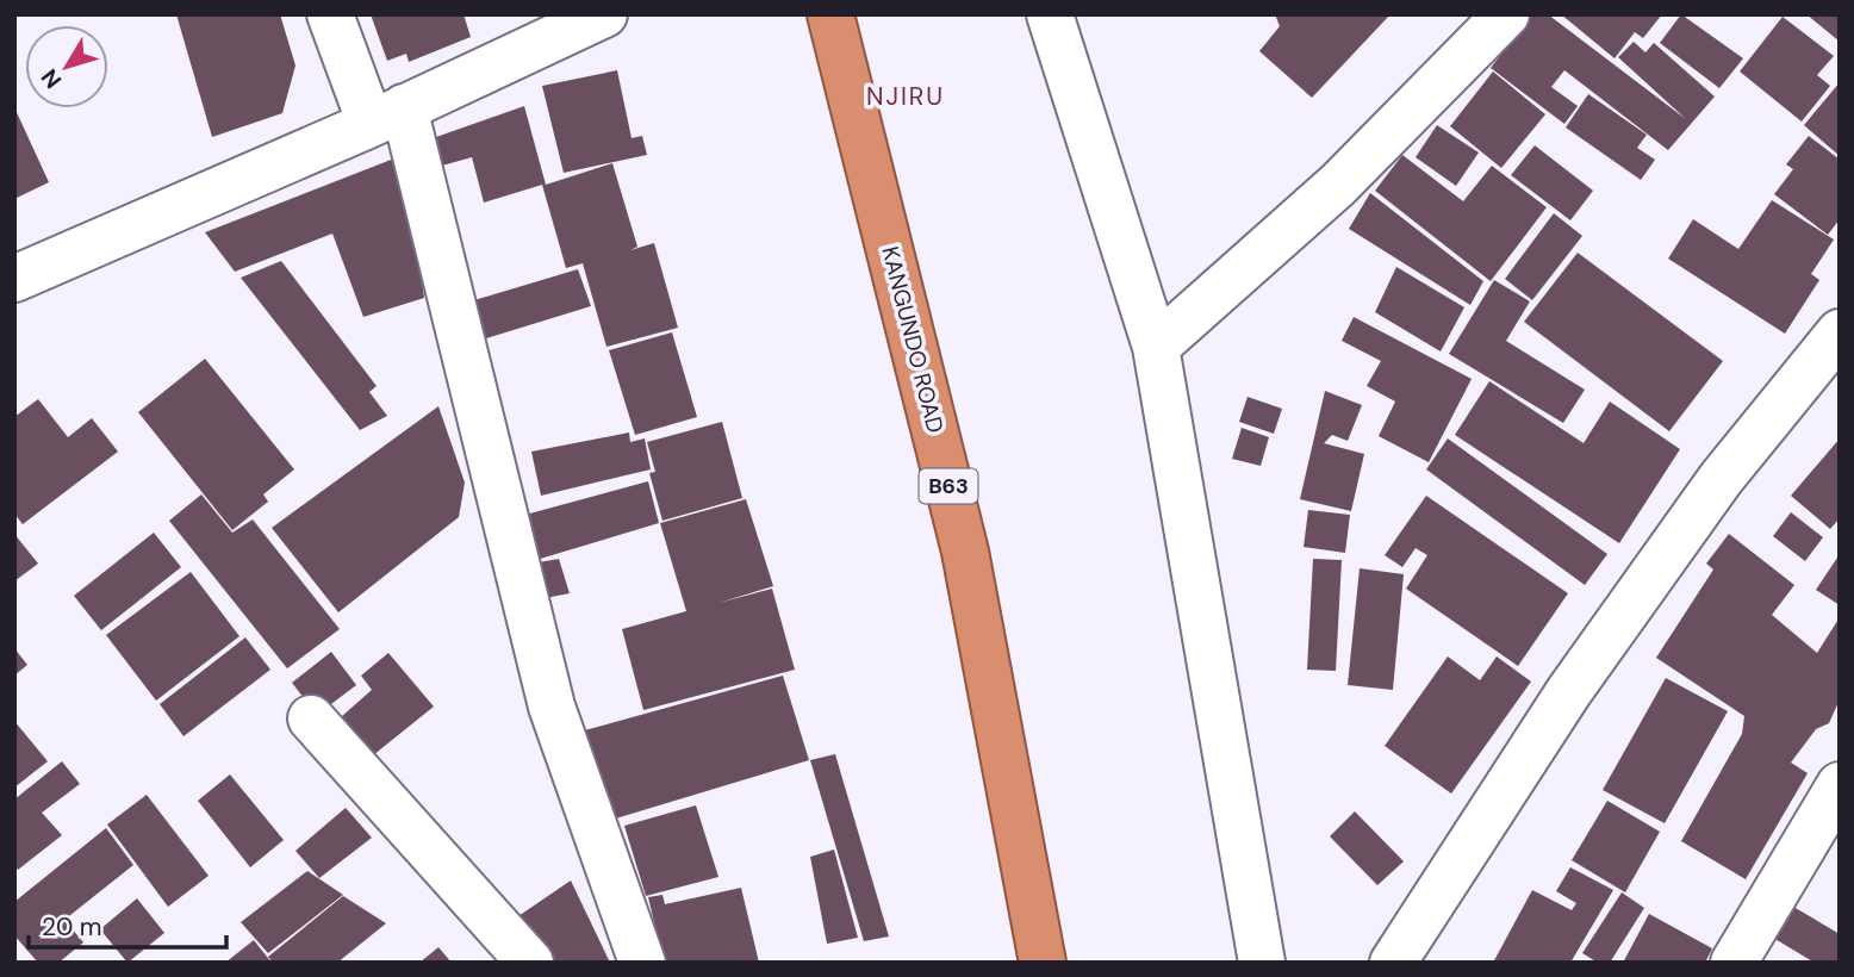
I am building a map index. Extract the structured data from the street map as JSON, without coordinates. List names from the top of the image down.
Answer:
{
  "streets": {
    "highway": ["KANGUNDO ROAD", "B63"]
  },
  "districts": ["NJIRU"],
  "scale_bar": "20 m",
  "north": "bottom left"
}
